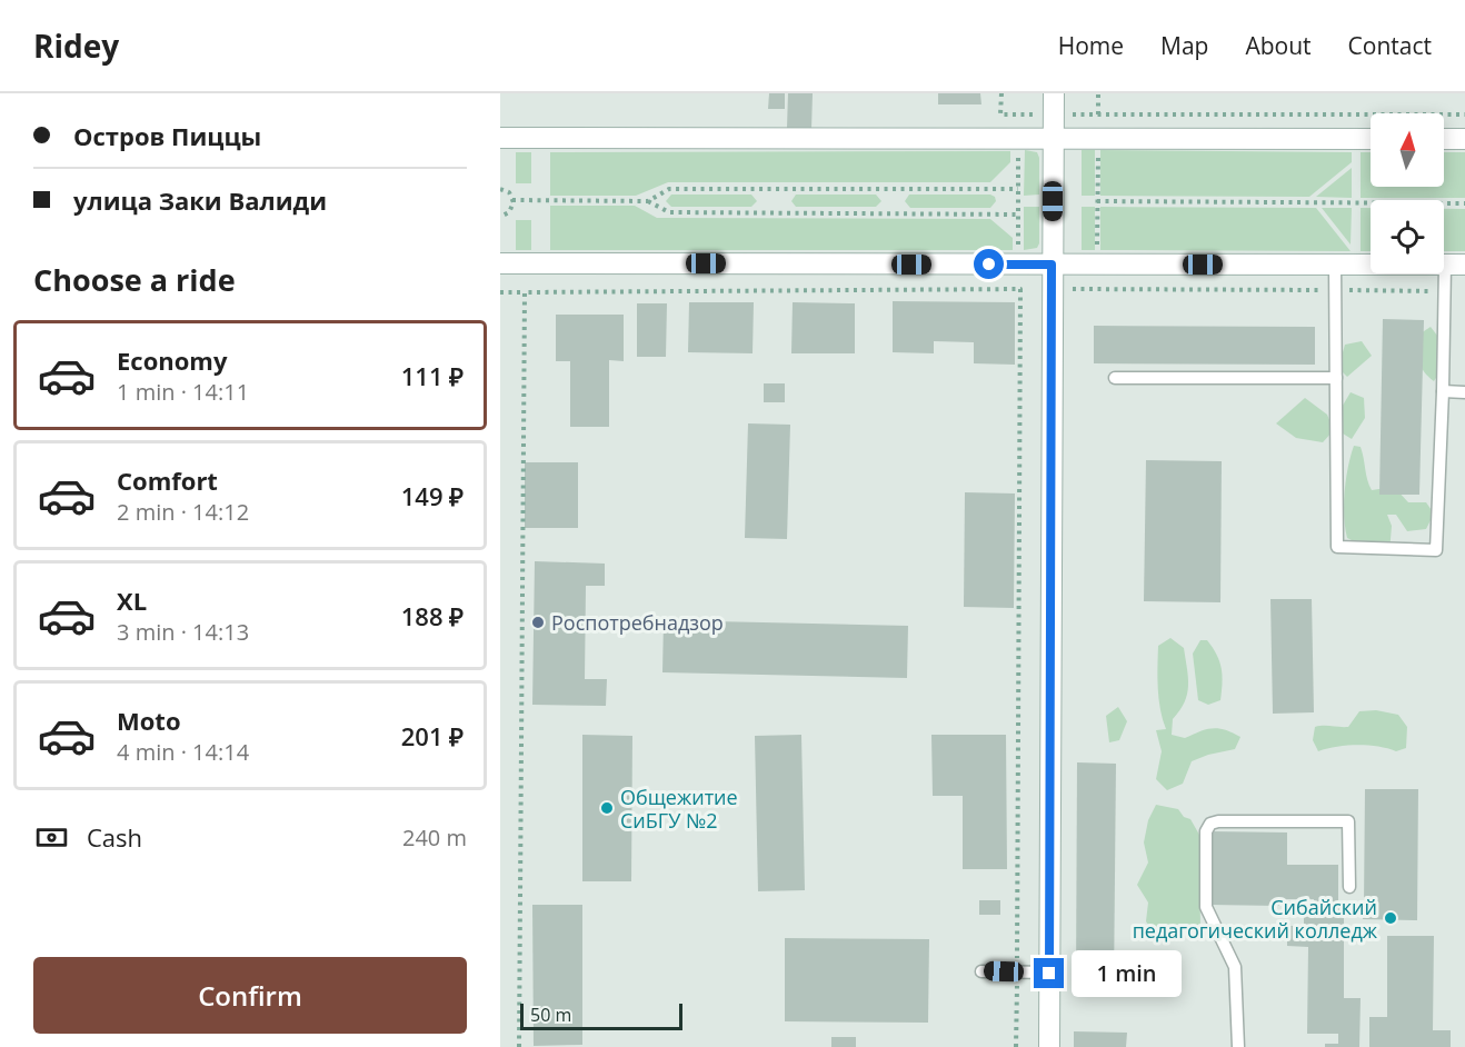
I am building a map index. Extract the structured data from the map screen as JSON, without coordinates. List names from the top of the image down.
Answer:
{
  "places": ["Роспотребнадзор", "Общежитие СиБГУ №2", "Сибайский педагогический колледж"],
  "scale_bar": "50 m",
  "north": "top",
  "page": {
    "header": "Ridey",
    "nav": [
      "Home",
      "Map",
      "About",
      "Contact"
    ],
    "banner": ["Остров Пиццы", "улица Заки Валиди"],
    "heading": "Choose a ride",
    "list": [
      {
        "name": "Economy",
        "note": "1 min · 14:11",
        "value": "111 ₽"
      },
      {
        "name": "Comfort",
        "note": "2 min · 14:12",
        "value": "149 ₽"
      },
      {
        "name": "XL",
        "note": "3 min · 14:13",
        "value": "188 ₽"
      },
      {
        "name": "Moto",
        "note": "4 min · 14:14",
        "value": "201 ₽"
      }
    ],
    "pay": ["Cash", "240 m"],
    "buttons": "Confirm",
    "bubble": "1 min",
    "scale": "50 m"
  }
}
